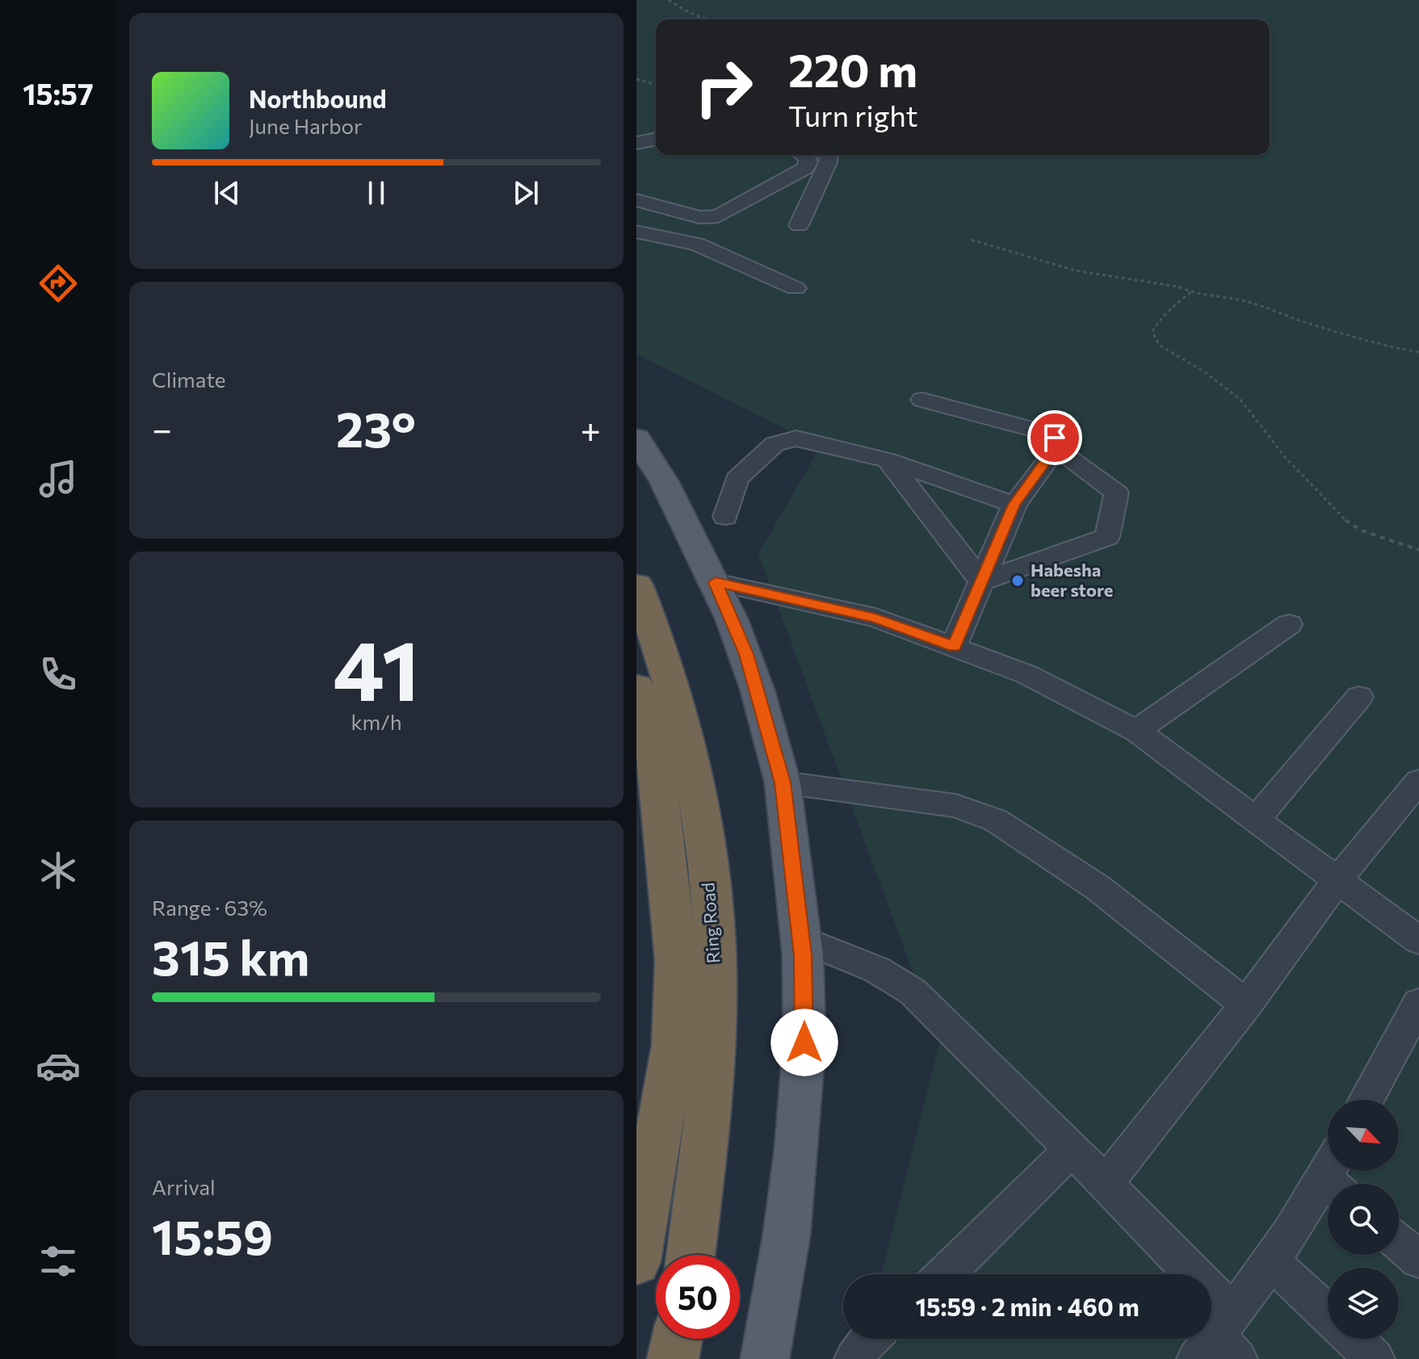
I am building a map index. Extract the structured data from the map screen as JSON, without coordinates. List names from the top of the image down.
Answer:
{
  "streets": {
    "highway": ["Ring Road"]
  },
  "places": ["Habesha beer store"],
  "north": "bottom right",
  "page": {
    "tabs": "15:57",
    "turn": ["220 m", "Turn right"],
    "song": ["Northbound", "June Harbor"],
    "tile": [
      "Climate",
      ["41", "km/h"],
      ["Range · 63%", "315 km"],
      ["Arrival", "15:59"]
    ],
    "heat": ["−", "23°", "+"],
    "limit": "50",
    "trip": "15:59 · 2 min · 460 m"
  }
}
